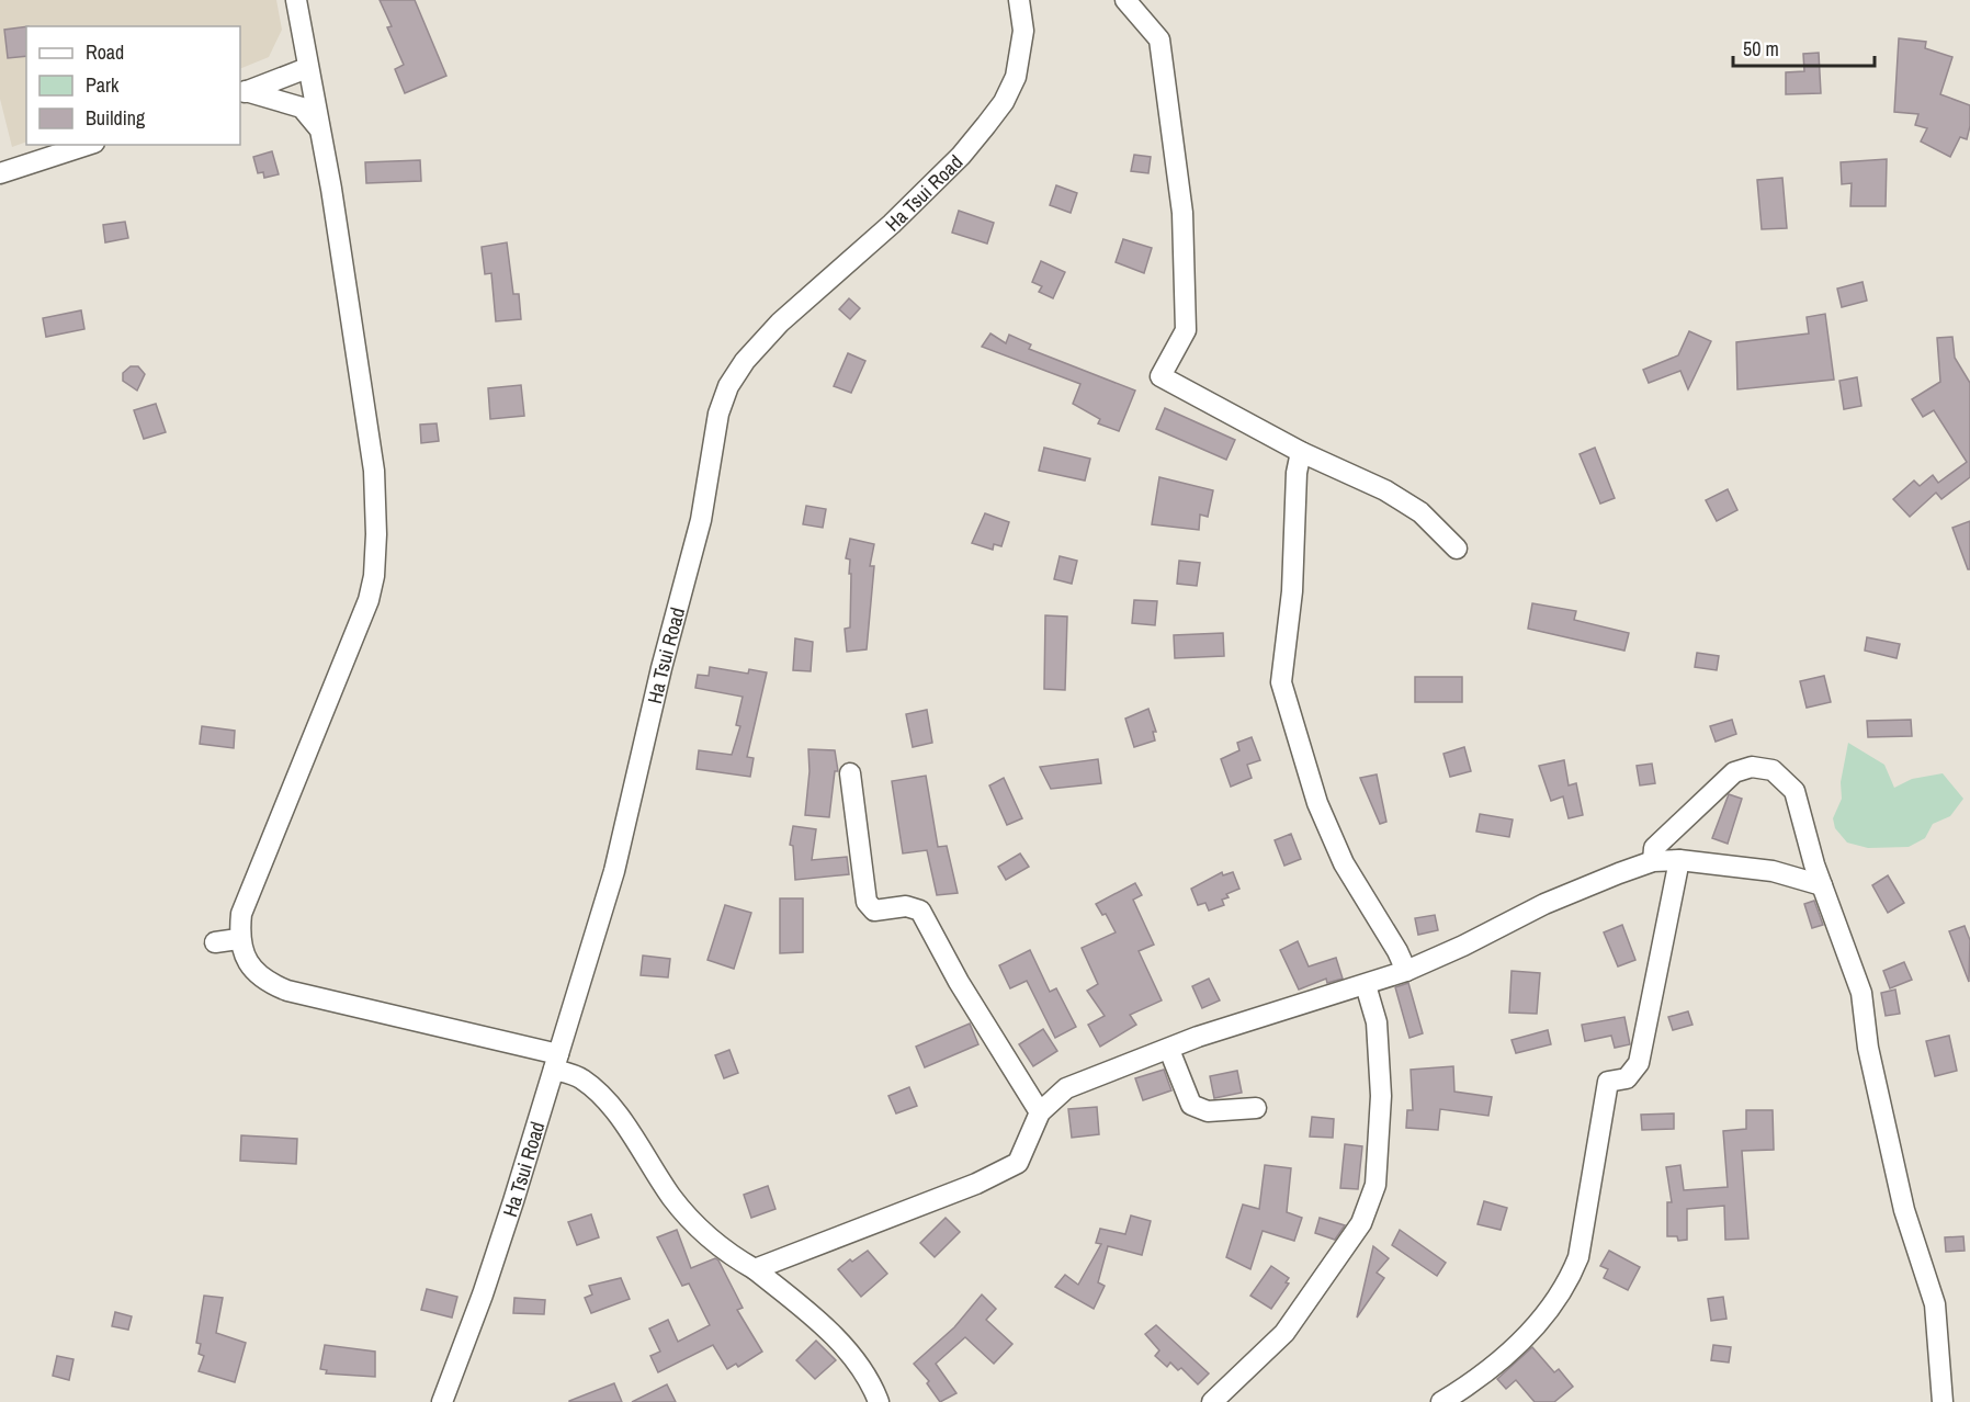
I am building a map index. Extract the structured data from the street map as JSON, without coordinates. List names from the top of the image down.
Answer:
{
  "streets": {
    "street": ["Ha Tsui Road"]
  },
  "legend": ["Road", "Park", "Building"],
  "scale_bar": "50 m"
}
